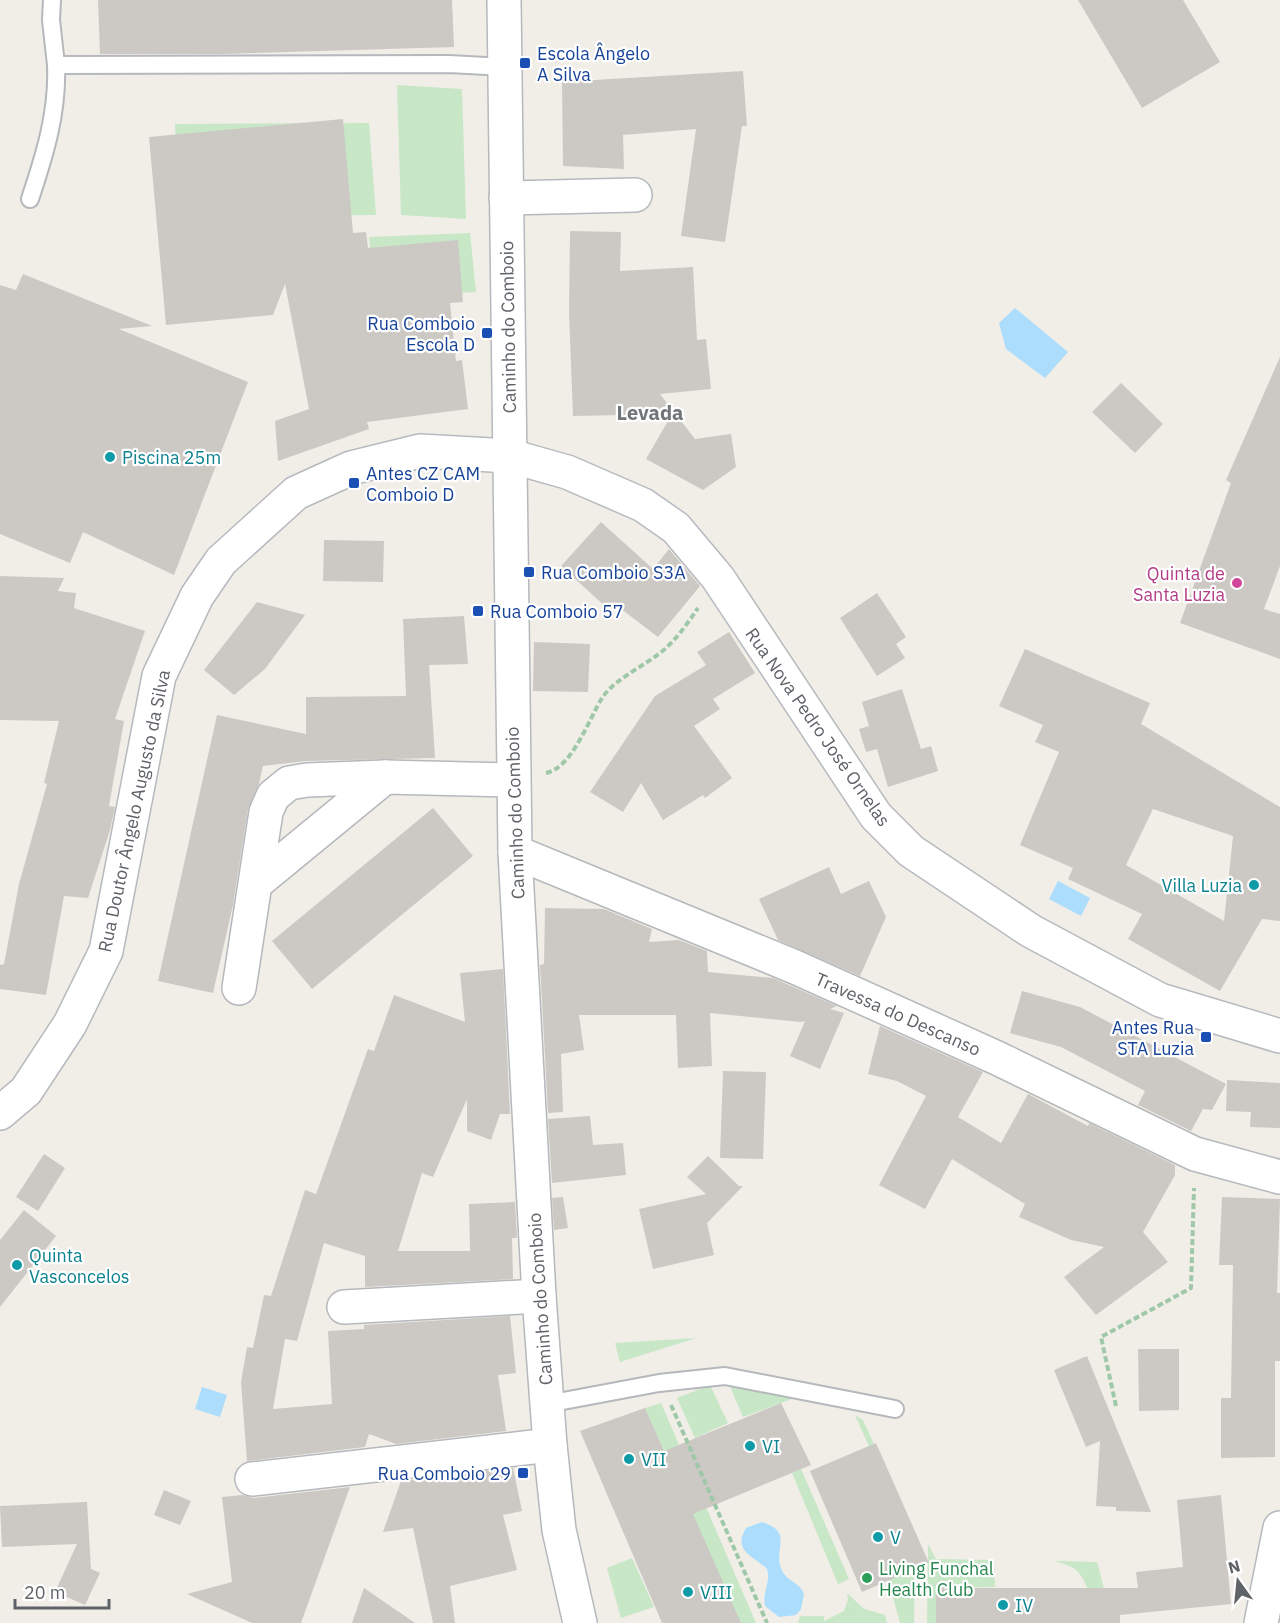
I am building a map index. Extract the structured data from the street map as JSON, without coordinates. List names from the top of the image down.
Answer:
{
  "streets": {
    "street": [
      "Caminho do Comboio",
      "Rua Nova Pedro José Ornelas",
      "Rua Doutor Ângelo Augusto da Silva",
      "Travessa do Descanso"
    ]
  },
  "crossings": [
    ["Caminho do Comboio", "Rua Nova Pedro José Ornelas"],
    ["Caminho do Comboio", "Rua Doutor Ângelo Augusto da Silva"],
    ["Caminho do Comboio", "Travessa do Descanso"],
    ["Rua Nova Pedro José Ornelas", "Rua Doutor Ângelo Augusto da Silva"]
  ],
  "districts": ["Levada"],
  "places": {
    "transit": [
      "Escola Ângelo A Silva",
      "Rua Comboio Escola D",
      "Antes CZ CAM Comboio D",
      "Rua Comboio S3A",
      "Rua Comboio 57",
      "Antes Rua STA Luzia",
      "Rua Comboio 29"
    ],
    "other": [
      "Piscina 25m",
      "Quinta de Santa Luzia",
      "Villa Luzia",
      "Quinta Vasconcelos",
      "VI",
      "VII",
      "V",
      "Living Funchal Health Club",
      "VIII",
      "IV"
    ]
  },
  "scale_bar": "20 m",
  "north": "top"
}
